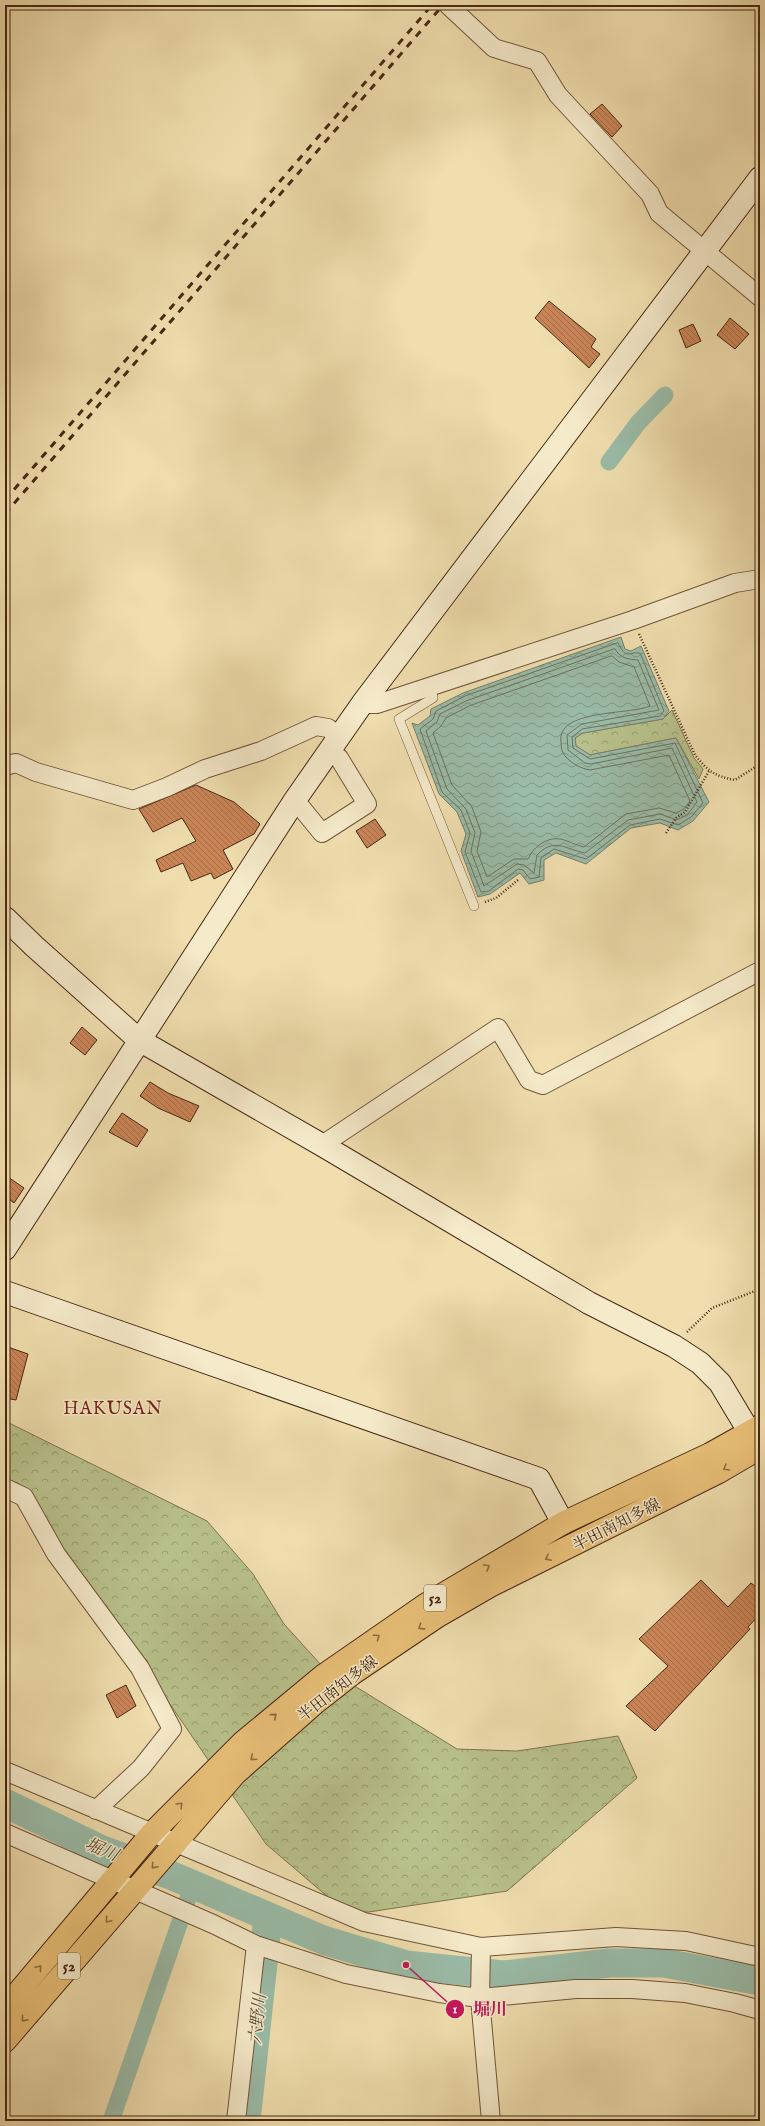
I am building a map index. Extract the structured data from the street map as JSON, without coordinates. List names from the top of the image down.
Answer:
{
  "streets": {
    "main road": ["半田南知多線", "52"]
  },
  "districts": ["HAKUSAN"],
  "water": ["堀川", "六野川"],
  "places": ["堀川"]
}
